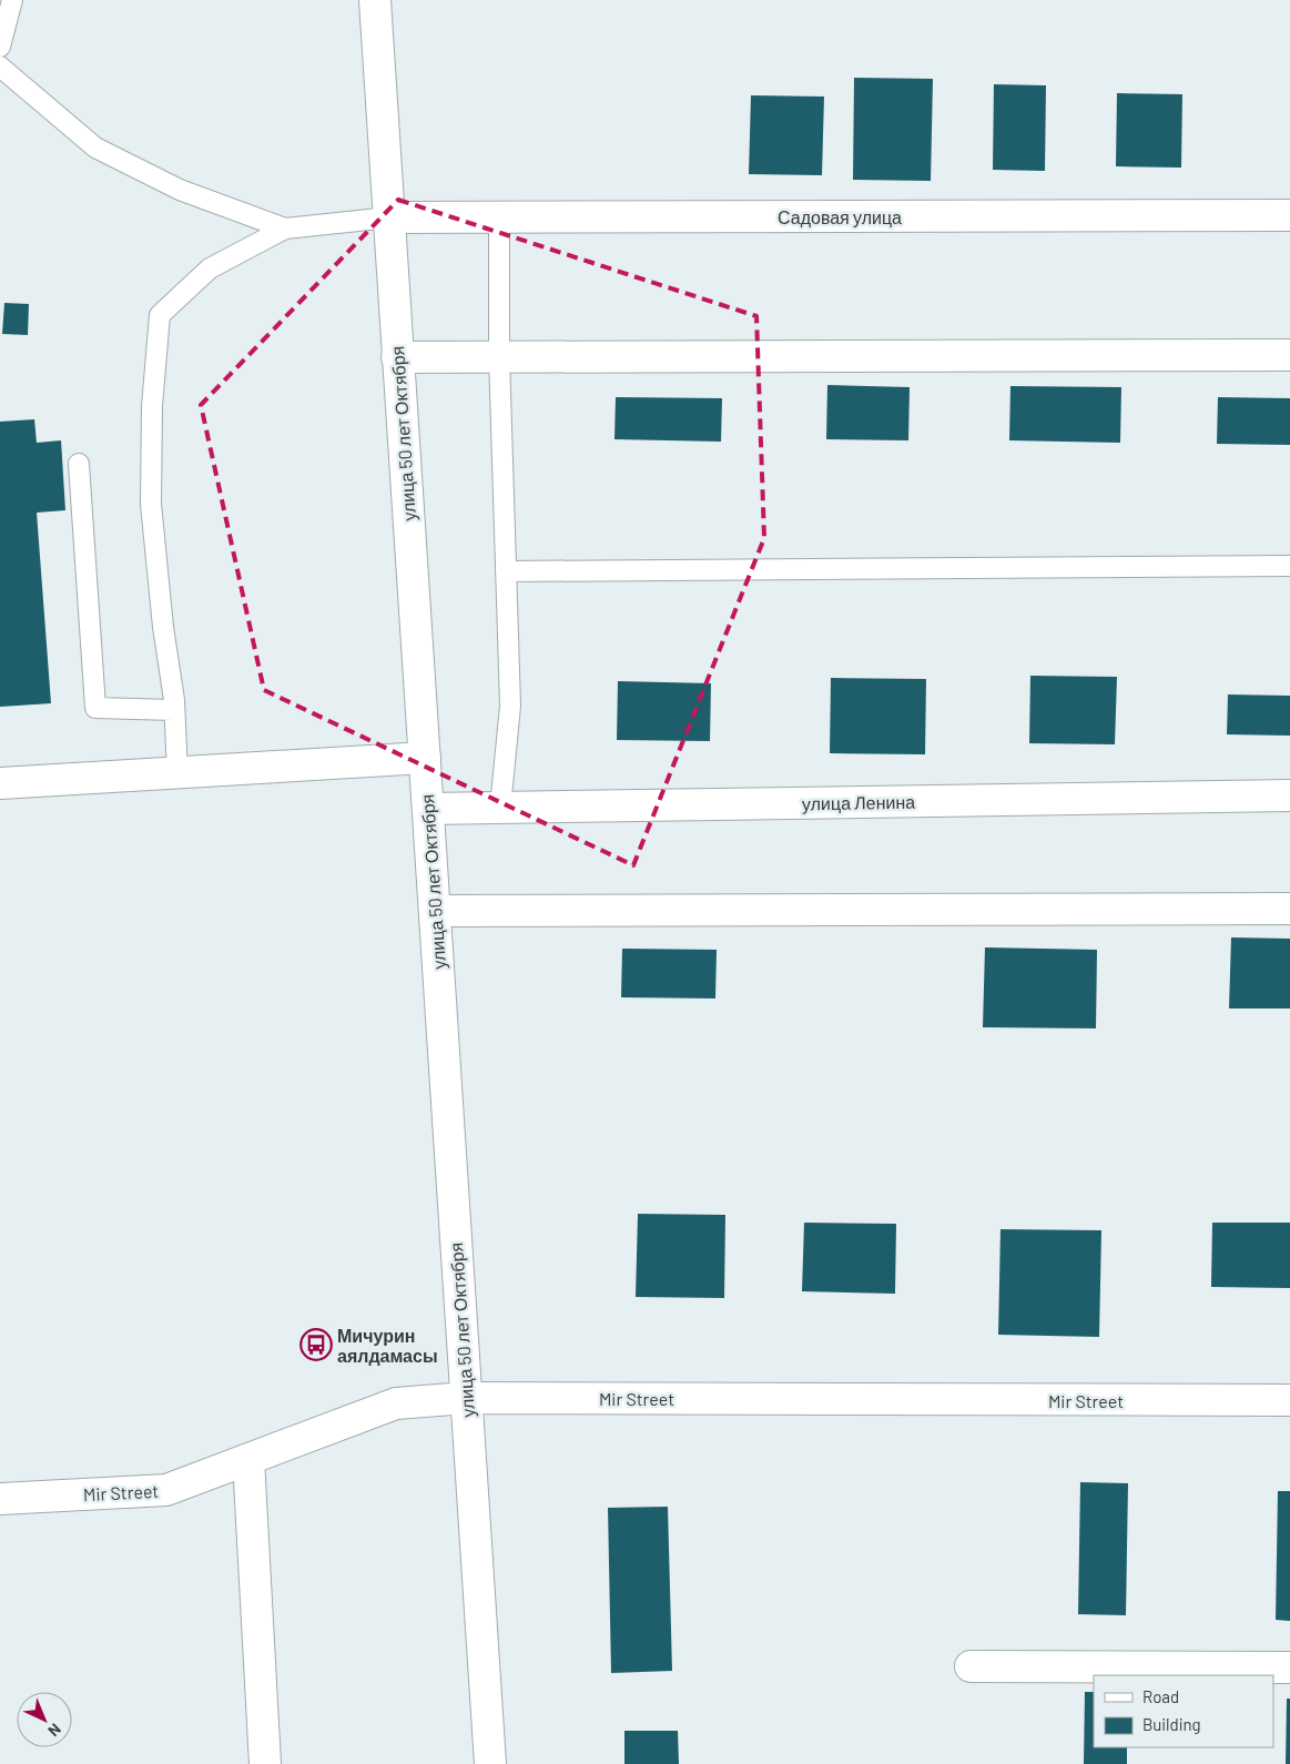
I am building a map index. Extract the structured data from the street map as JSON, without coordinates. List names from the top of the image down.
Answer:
{
  "streets": {
    "street": [
      "Садовая улица",
      "улица 50 лет Октября",
      "улица Ленина",
      "Mir Street"
    ]
  },
  "crossings": [
    ["Садовая улица", "улица 50 лет Октября"],
    ["улица 50 лет Октября", "улица Ленина"],
    ["улица 50 лет Октября", "Mir Street"]
  ],
  "places": {
    "bus stop": ["Мичурин аялдамасы"]
  },
  "legend": ["Road", "Building"],
  "north": "bottom right"
}
